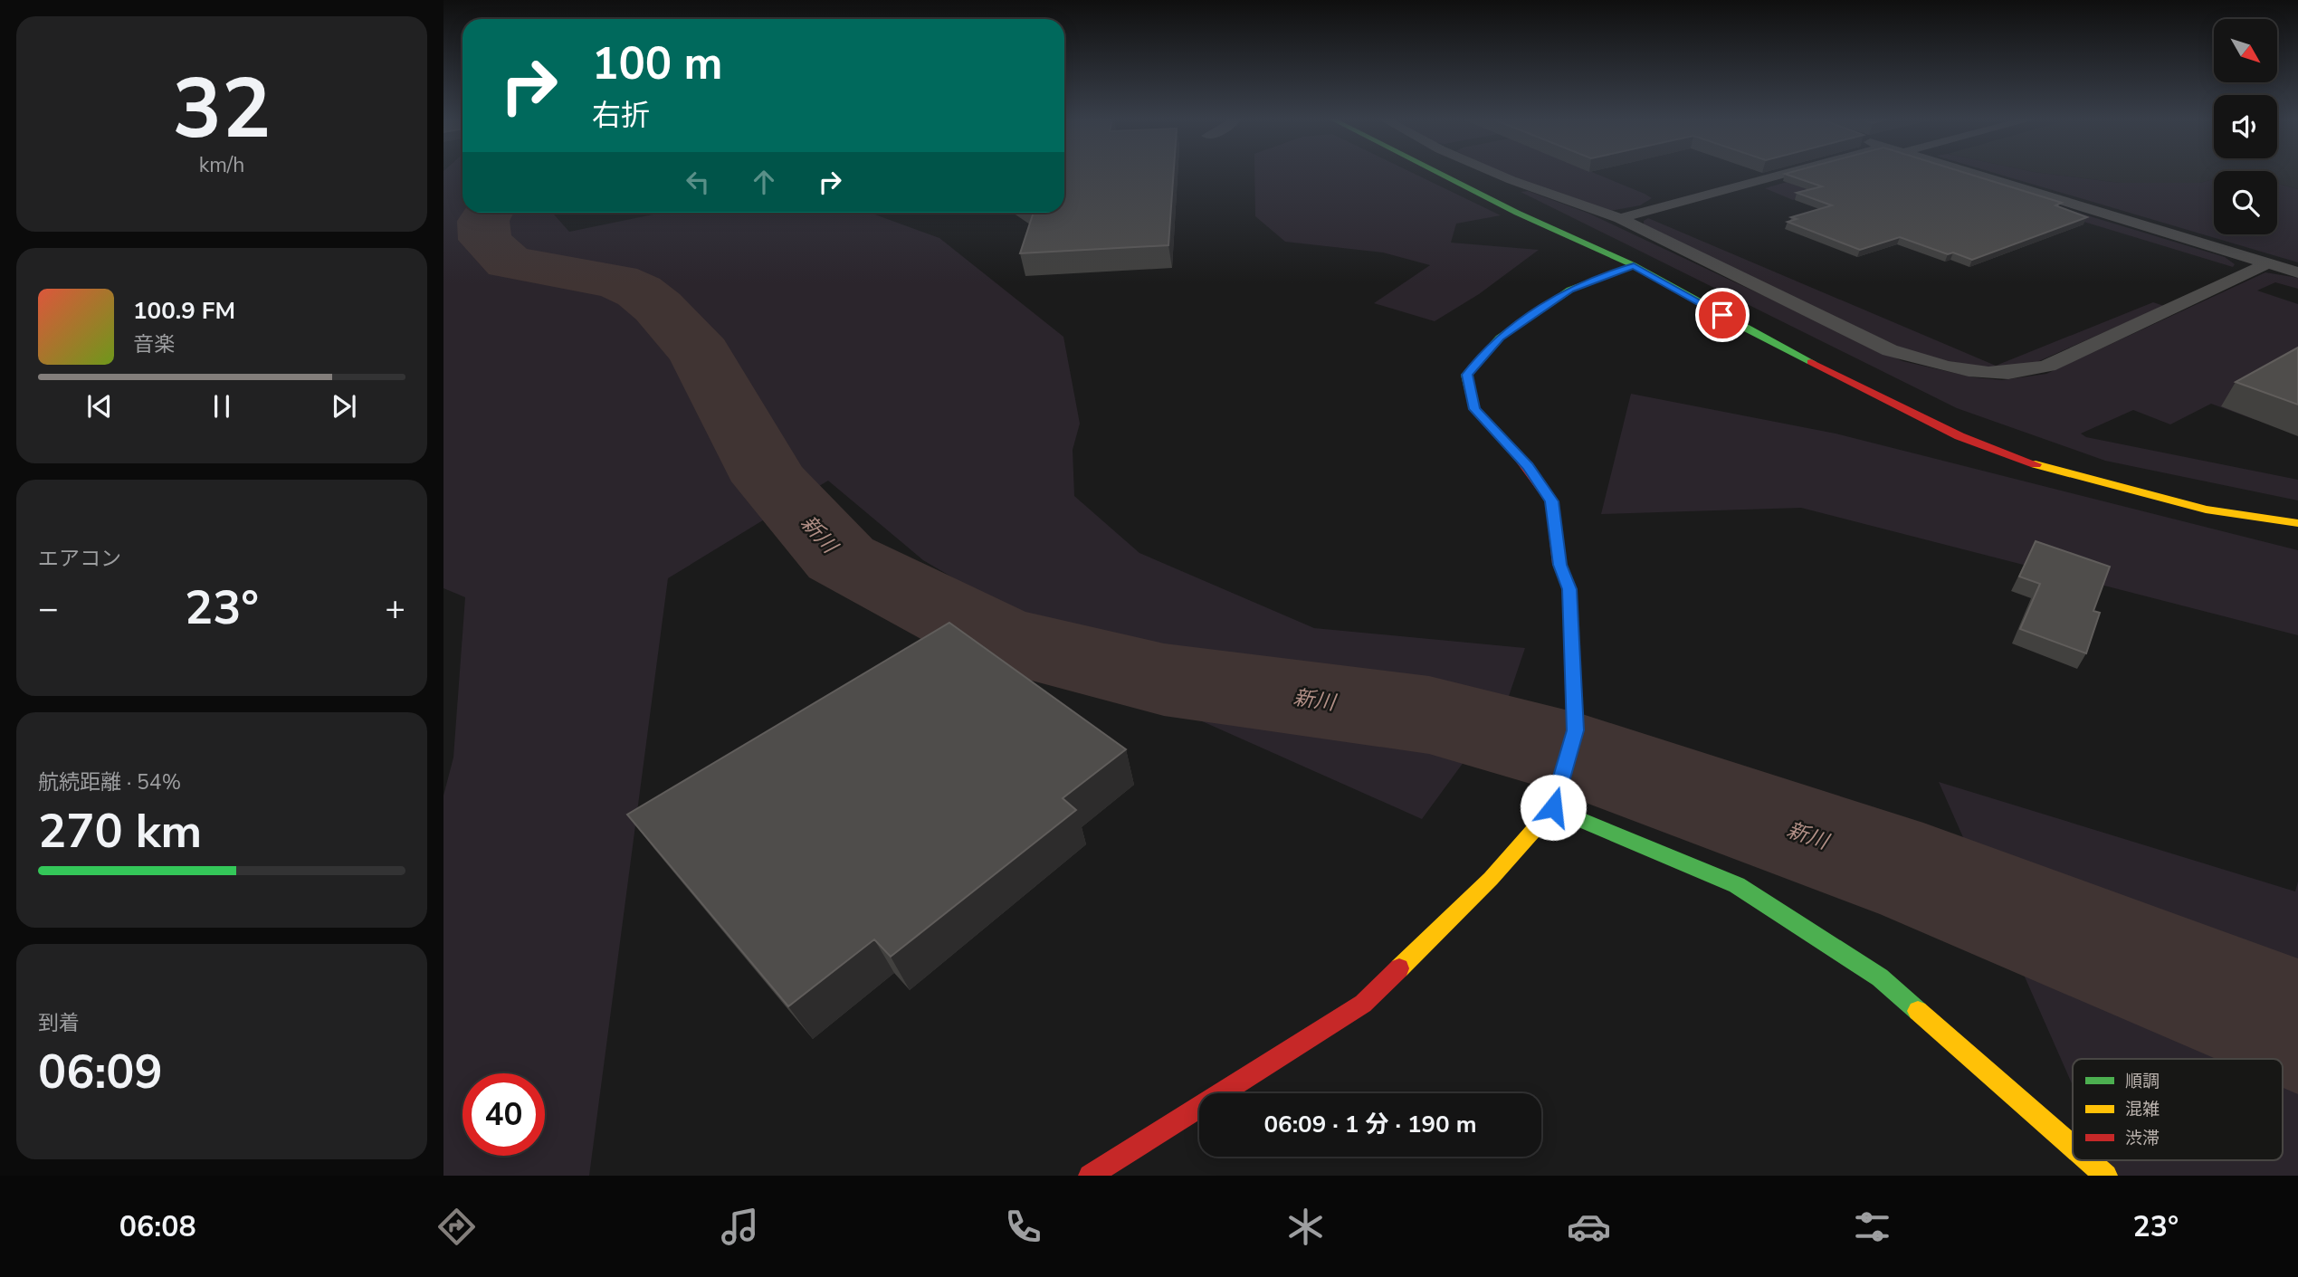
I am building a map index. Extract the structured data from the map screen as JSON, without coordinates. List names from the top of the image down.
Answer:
{
  "water": ["新川"],
  "legend": ["順調", "混雑", "渋滞"],
  "north": "bottom right",
  "page": {
    "tile": [
      ["32", "km/h"],
      "エアコン",
      ["航続距離 · 54%", "270 km"],
      ["到着", "06:09"]
    ],
    "turn": ["100 m", "右折"],
    "song": ["100.9 FM", "音楽"],
    "heat": ["−", "23°", "+"],
    "limit": "40",
    "trip": "06:09 · 1 分 · 190 m",
    "tabs": ["06:08", "23°"]
  }
}
